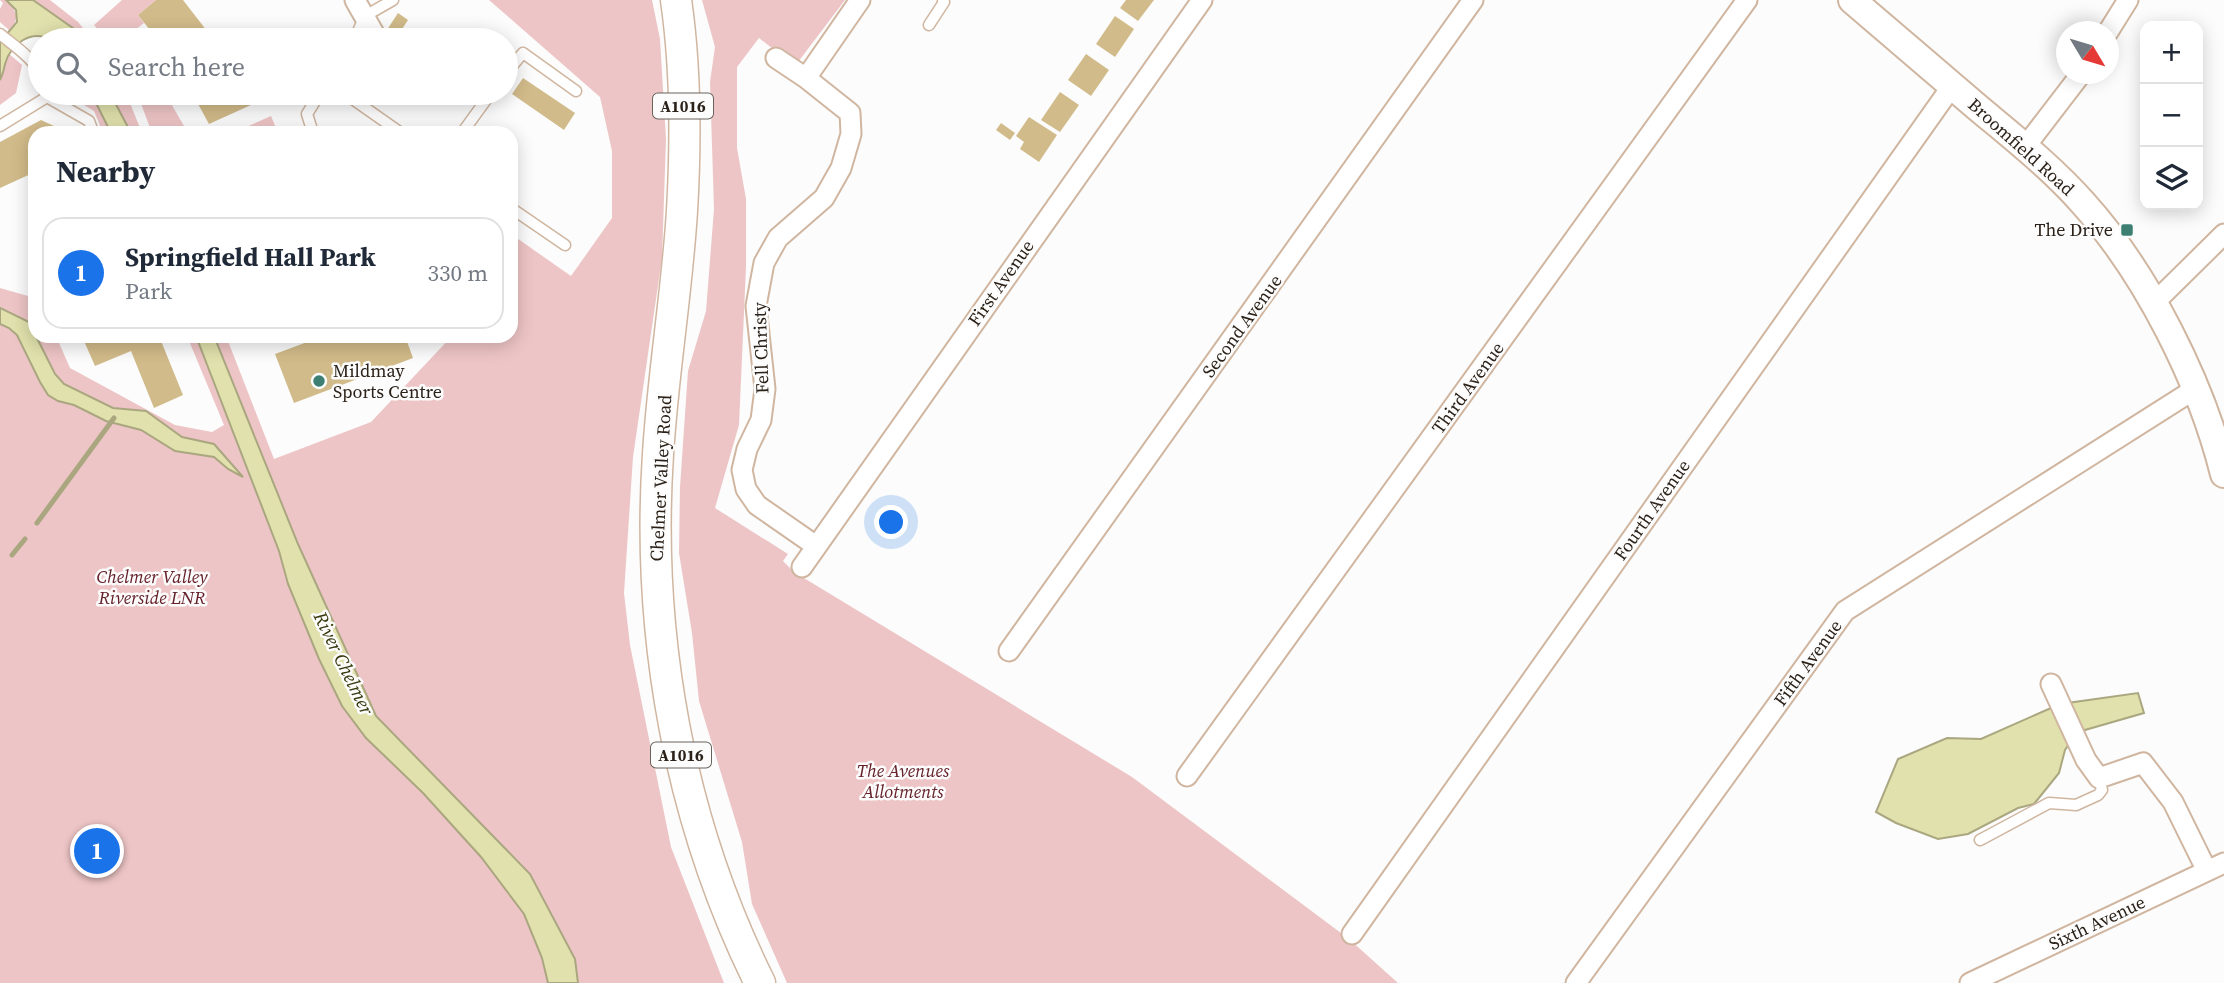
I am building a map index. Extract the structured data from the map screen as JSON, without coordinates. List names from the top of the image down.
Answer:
{
  "streets": {
    "main road": ["A1016", "Broomfield Road", "Chelmer Valley Road"],
    "street": [
      "First Avenue",
      "Second Avenue",
      "Fell Christy",
      "Third Avenue",
      "Fourth Avenue",
      "Fifth Avenue",
      "Sixth Avenue"
    ]
  },
  "crossings": [
    ["Broomfield Road", "Fourth Avenue"],
    ["Broomfield Road", "Fifth Avenue"],
    ["First Avenue", "Fell Christy"]
  ],
  "water": ["River Chelmer"],
  "parks": ["Chelmer Valley Riverside LNR", "The Avenues Allotments"],
  "places": {
    "transit": ["The Drive"],
    "other": ["Mildmay Sports Centre"]
  },
  "north": "bottom right",
  "page": {
    "map_buttons": ["+", "−"],
    "search": "Search here",
    "heading": "Nearby",
    "list": [
      {
        "mark": "1",
        "name": "Springfield Hall Park",
        "note": "Park",
        "value": "330 m"
      }
    ],
    "pins": "1"
  }
}
